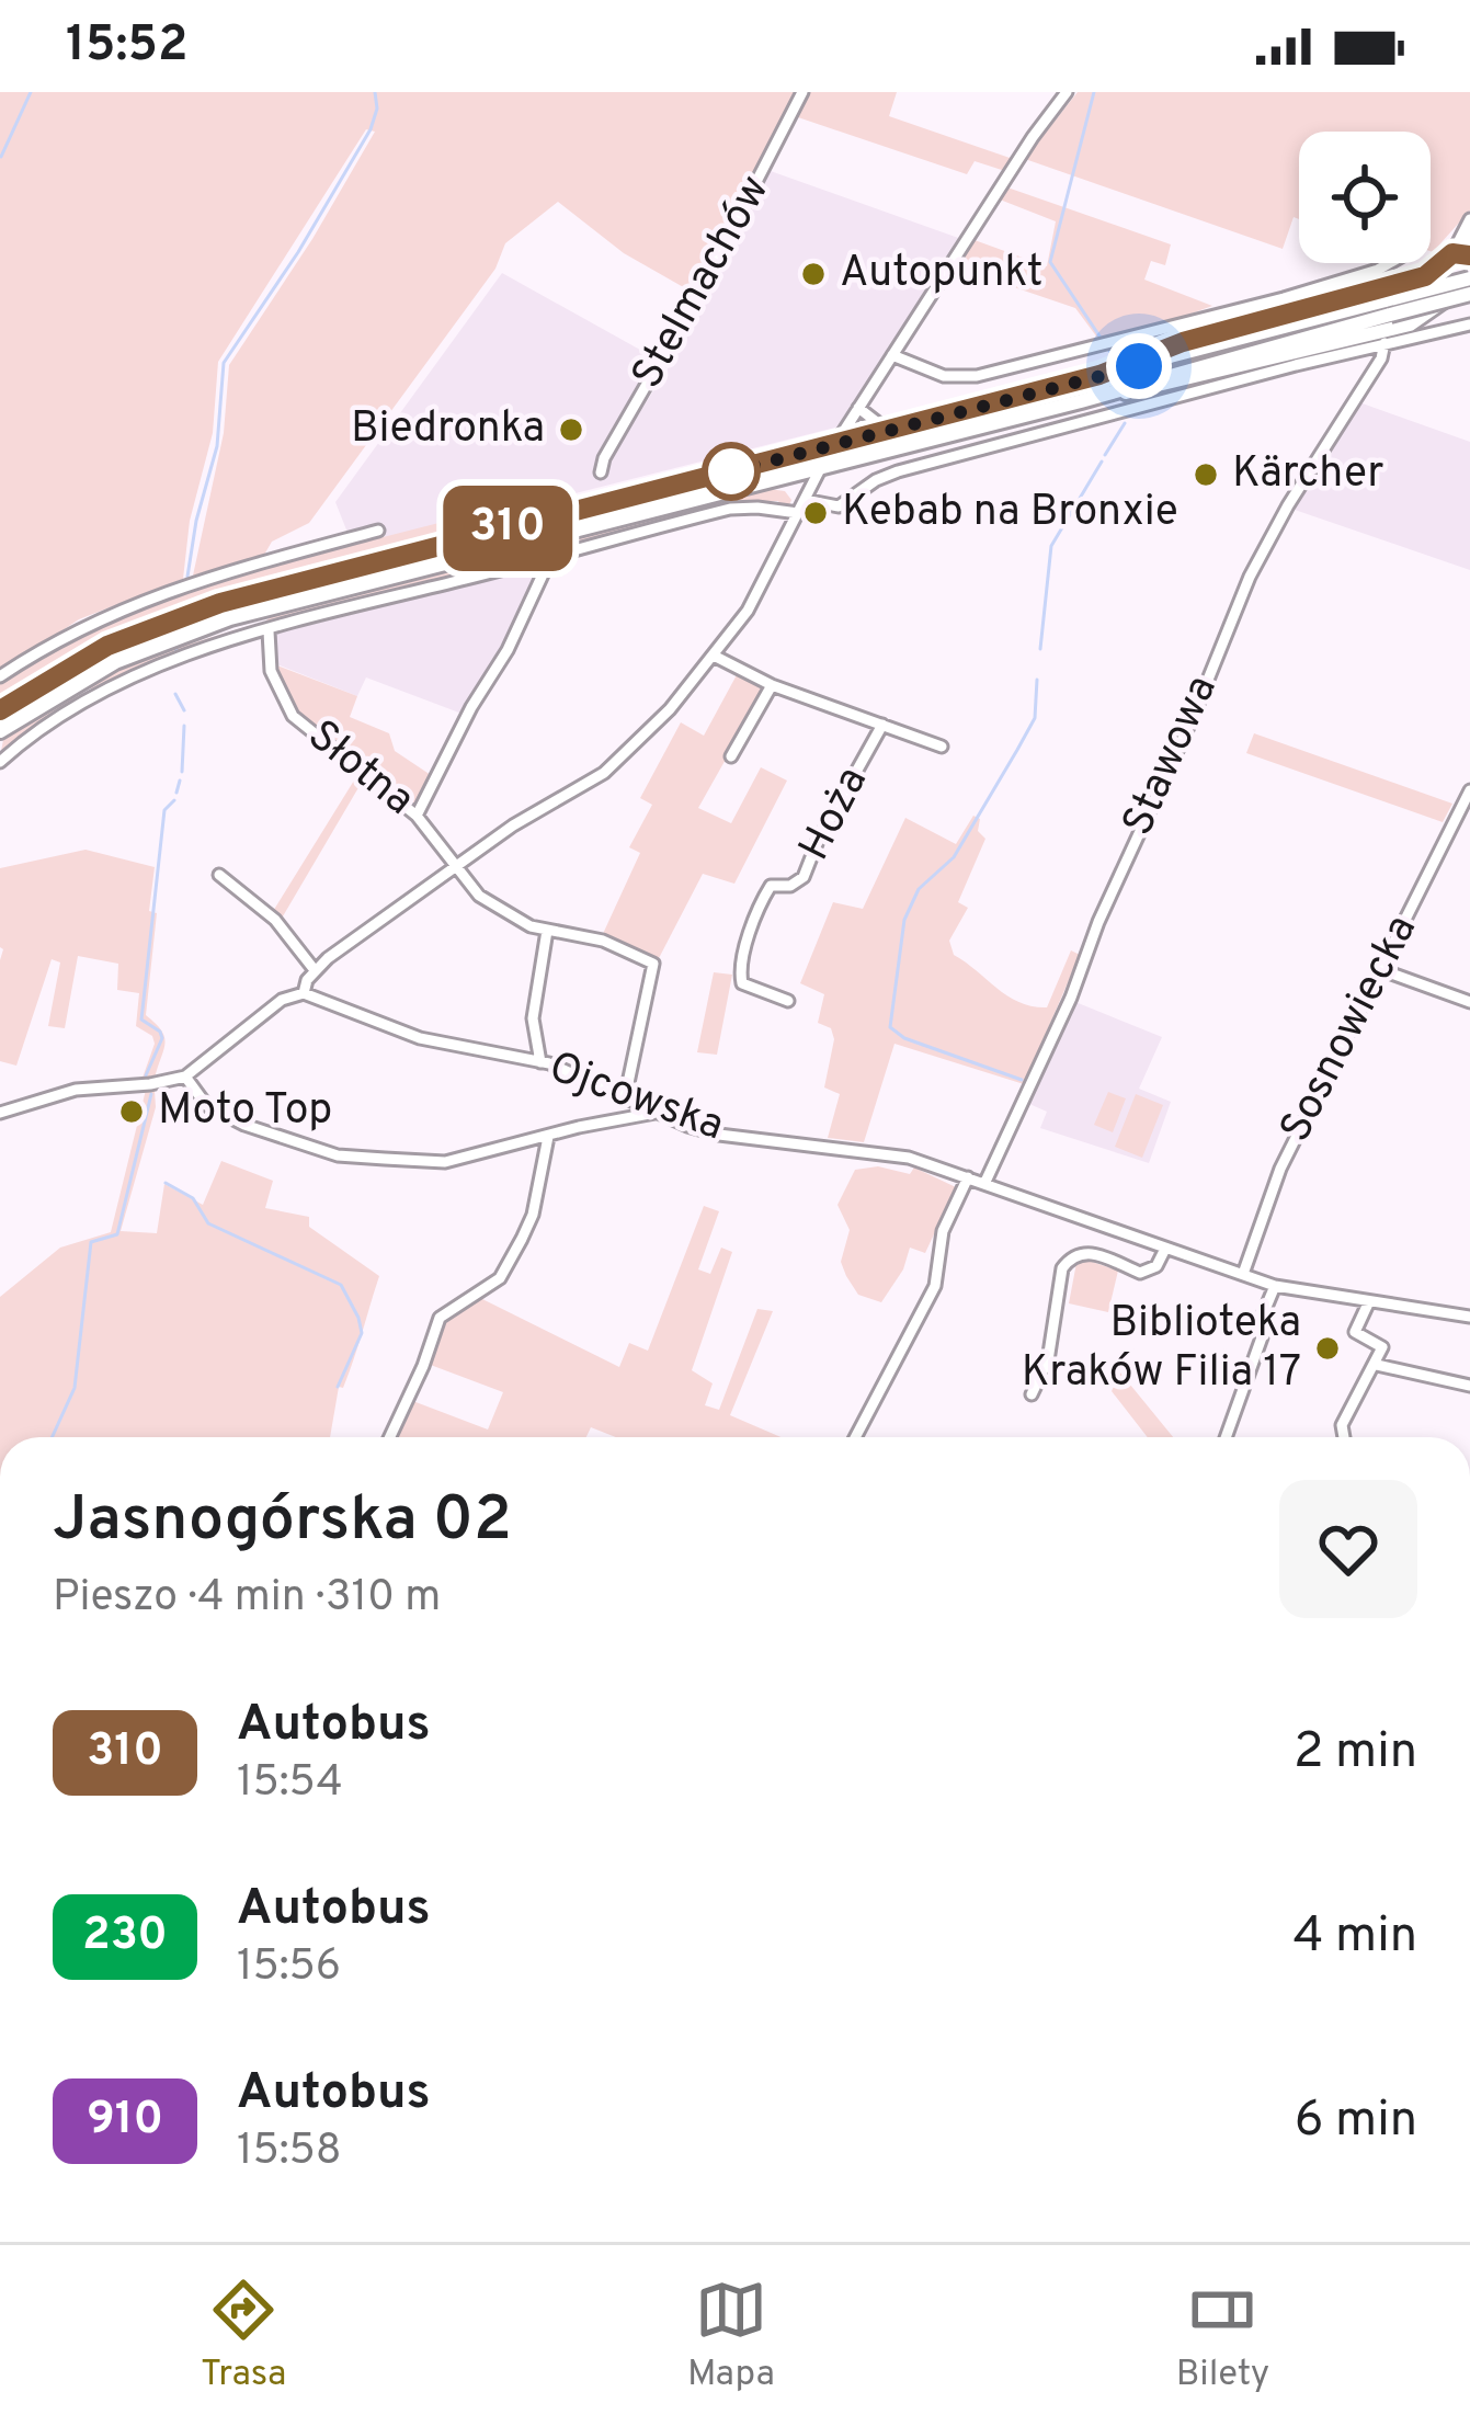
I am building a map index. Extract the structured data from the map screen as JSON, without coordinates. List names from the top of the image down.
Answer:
{
  "streets": {
    "street": [
      "Stelmachów",
      "Stawowa",
      "Słotna",
      "Hoża",
      "Sosnowiecka",
      "Ojcowska"
    ]
  },
  "crossings": [
    ["Stawowa", "Ojcowska"],
    ["Słotna", "Ojcowska"],
    ["Sosnowiecka", "Ojcowska"]
  ],
  "places": [
    "Autopunkt",
    "Biedronka",
    "Kärcher",
    "Kebab na Bronxie",
    "Moto Top",
    "Biblioteka Kraków Filia 17"
  ],
  "lines": ["bus line 310"],
  "page": {
    "status": "15:52",
    "on_map": "310",
    "heading": ["Jasnogórska 02", "Pieszo · 4 min · 310 m"],
    "list": [
      {
        "mark": "310",
        "name": "Autobus",
        "note": "15:54",
        "value": "2 min"
      },
      {
        "mark": "230",
        "name": "Autobus",
        "note": "15:56",
        "value": "4 min"
      },
      {
        "mark": "910",
        "name": "Autobus",
        "note": "15:58",
        "value": "6 min"
      }
    ],
    "tabs": ["Trasa", "Mapa", "Bilety"]
  }
}
